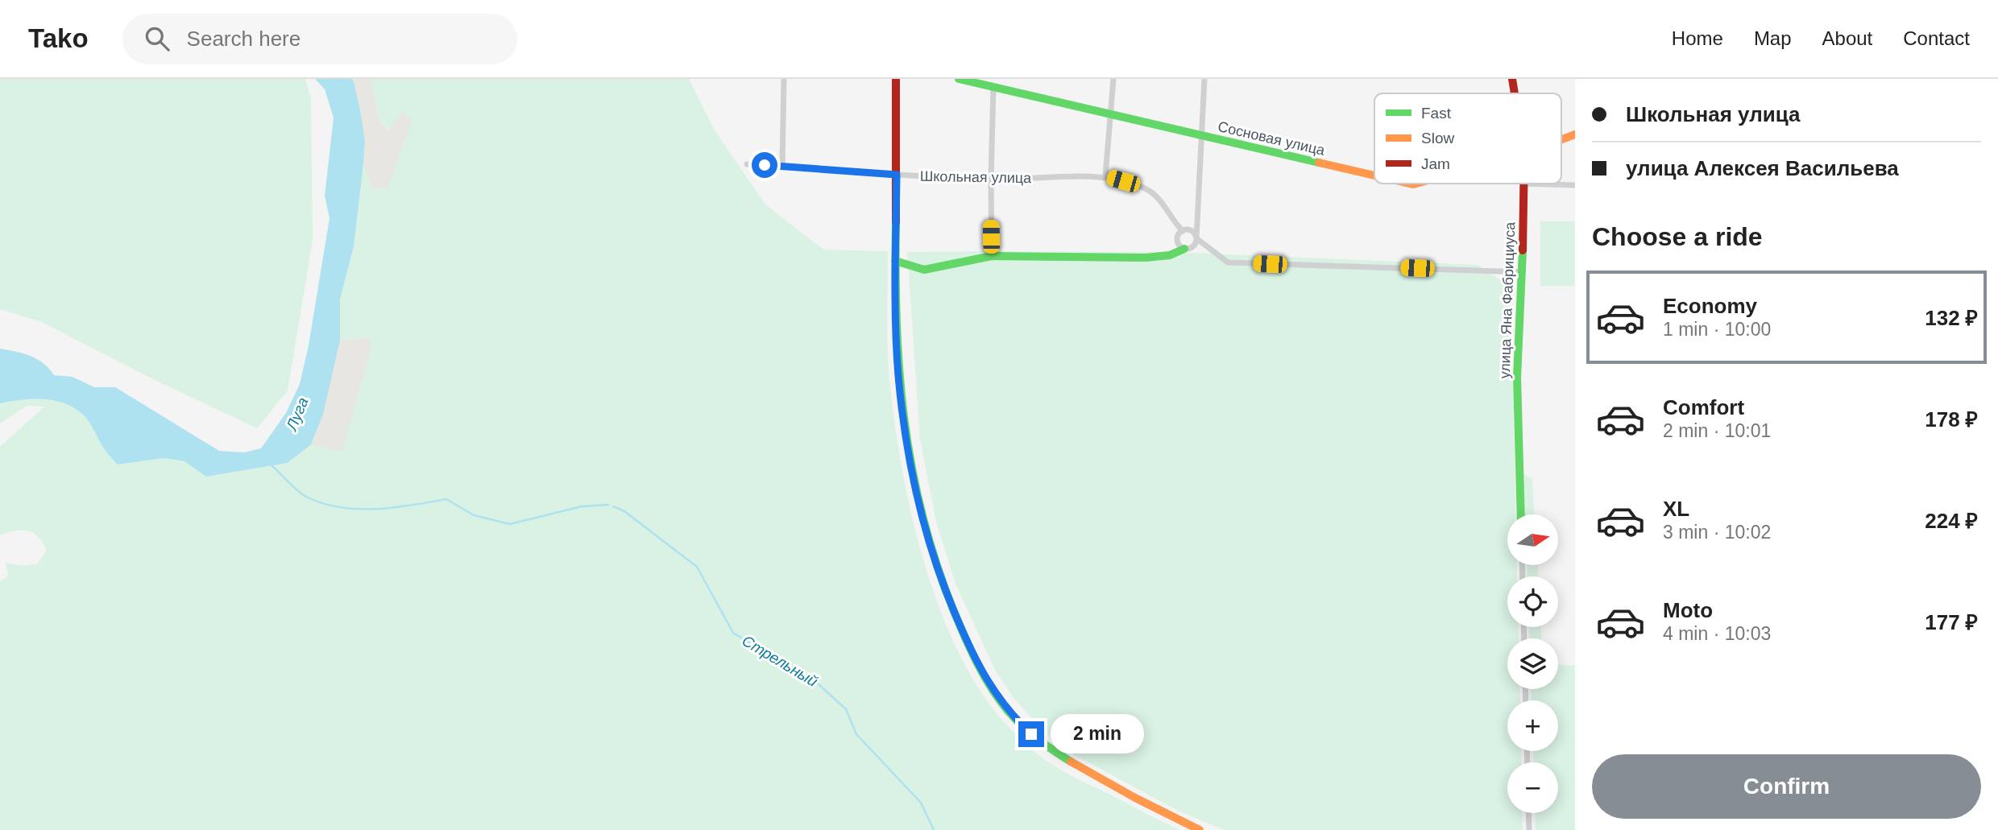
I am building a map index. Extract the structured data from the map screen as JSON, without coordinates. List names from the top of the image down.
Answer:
{
  "streets": {
    "street": ["Сосновая улица", "Школьная улица", "улица Яна Фабрициуса"]
  },
  "water": ["Луга", "Стрельный"],
  "legend": ["Fast", "Slow", "Jam"],
  "north": "right",
  "page": {
    "header": "Tako",
    "search": "Search here",
    "nav": [
      "Home",
      "Map",
      "About",
      "Contact"
    ],
    "banner": ["Школьная улица", "улица Алексея Васильева"],
    "heading": "Choose a ride",
    "list": [
      {
        "name": "Economy",
        "note": "1 min · 10:00",
        "value": "132 ₽"
      },
      {
        "name": "Comfort",
        "note": "2 min · 10:01",
        "value": "178 ₽"
      },
      {
        "name": "XL",
        "note": "3 min · 10:02",
        "value": "224 ₽"
      },
      {
        "name": "Moto",
        "note": "4 min · 10:03",
        "value": "177 ₽"
      }
    ],
    "map_buttons": ["+", "−"],
    "bubble": "2 min",
    "buttons": "Confirm"
  }
}
